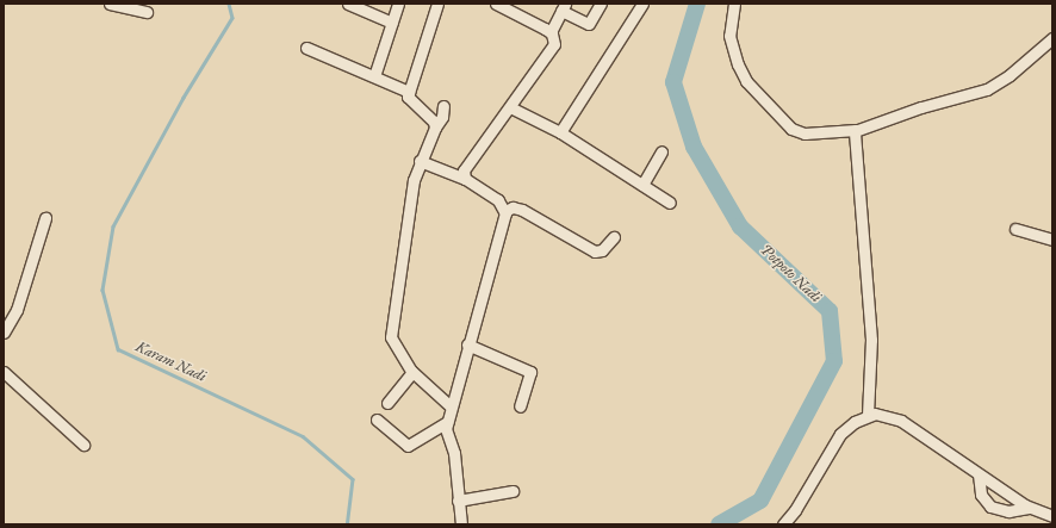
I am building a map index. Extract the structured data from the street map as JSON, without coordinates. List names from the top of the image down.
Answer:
{
  "water": ["Potpoto Nadi", "Karam Nadi"]
}
